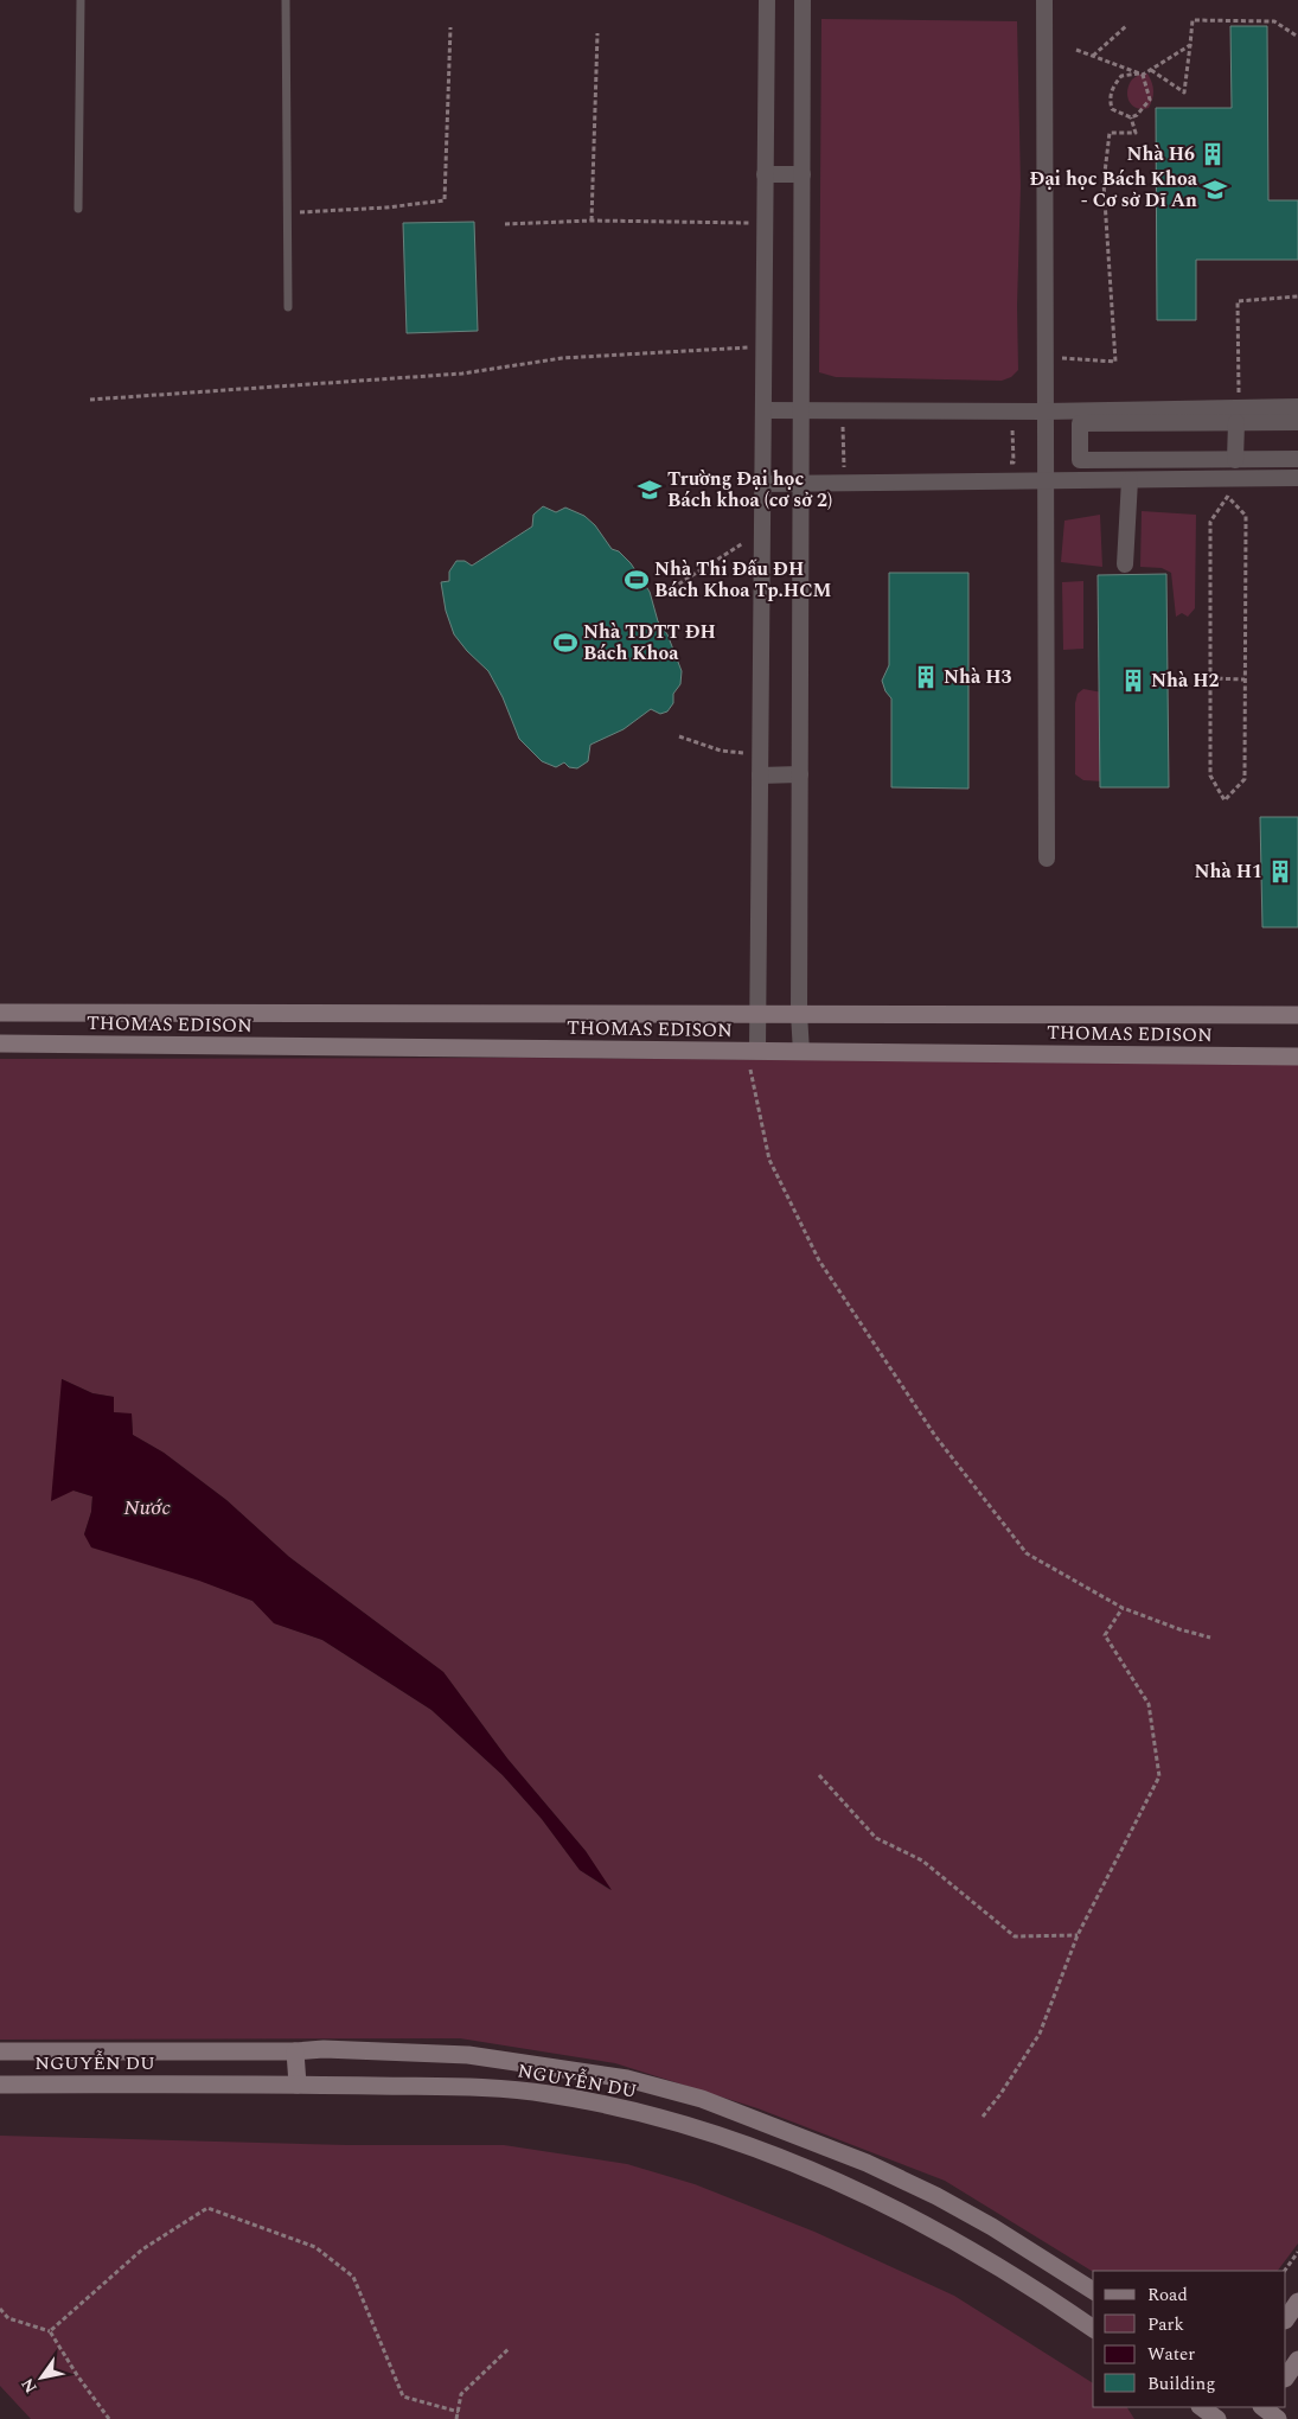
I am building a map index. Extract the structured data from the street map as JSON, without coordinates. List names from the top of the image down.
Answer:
{
  "streets": {
    "street": ["THOMAS EDISON", "NGUYỄN DU"]
  },
  "water": ["Nước"],
  "places": {
    "building": [
      "Nhà H6",
      "Nhà H3",
      "Nhà H2",
      "Nhà H1"
    ],
    "school or university": ["Đại học Bách Khoa - Cơ sở Dĩ An", "Trường Đại học Bách khoa (cơ sở 2)"],
    "sports": ["Nhà Thi Đấu ĐH Bách Khoa Tp.HCM", "Nhà TDTT ĐH Bách Khoa"]
  },
  "legend": [
    "Road",
    "Park",
    "Water",
    "Building"
  ],
  "north": "bottom left"
}
